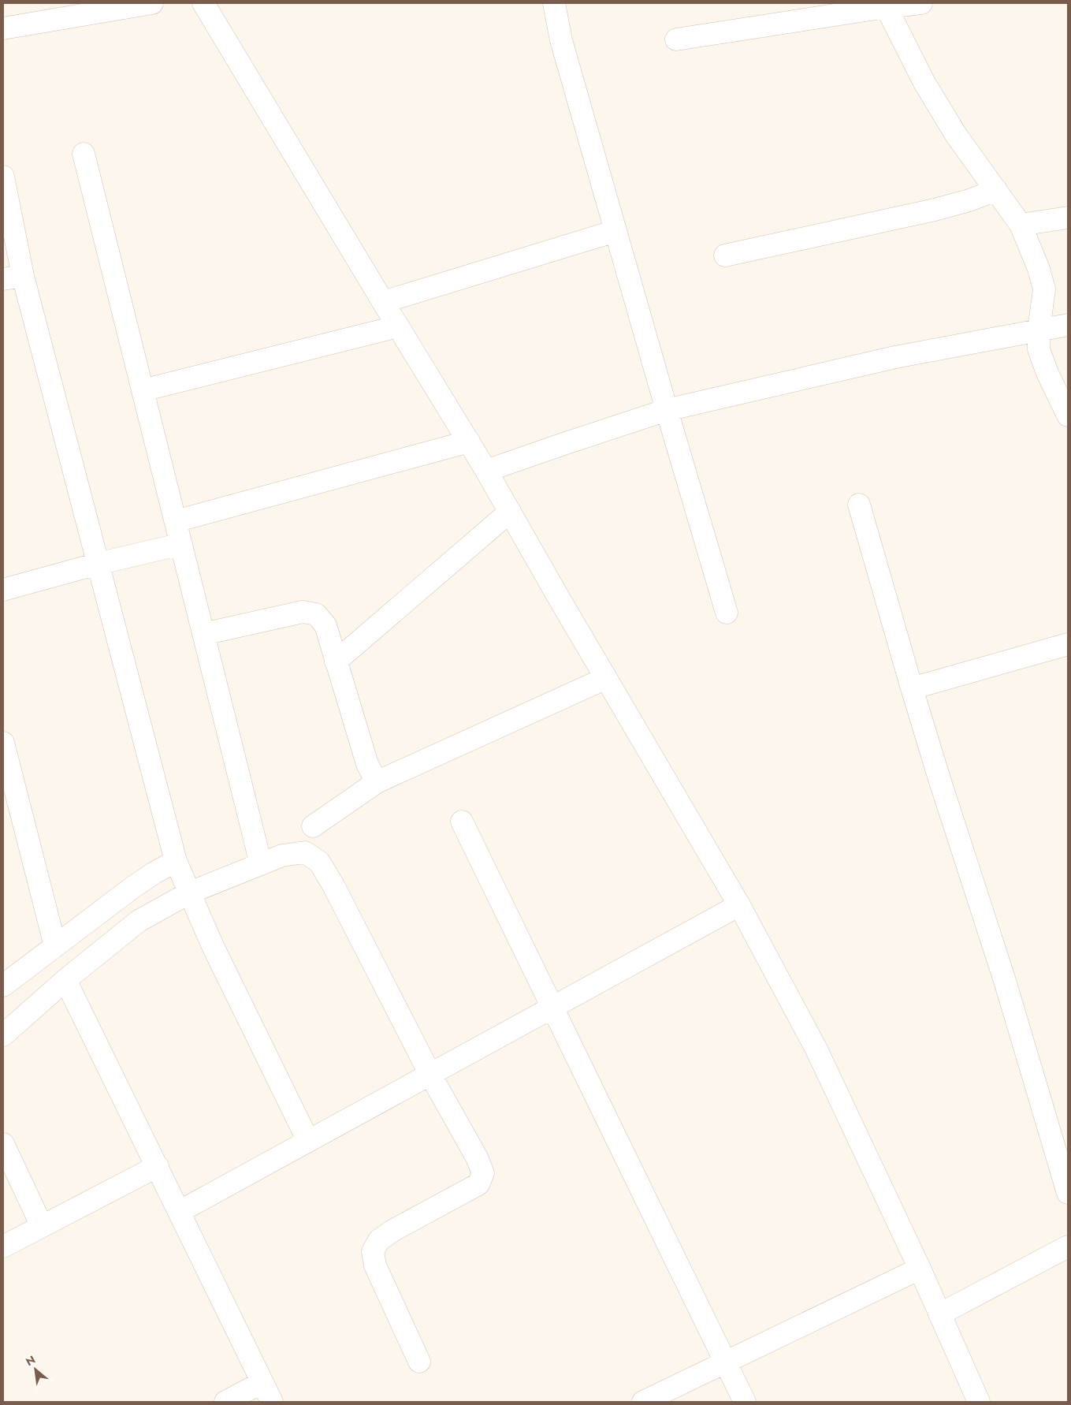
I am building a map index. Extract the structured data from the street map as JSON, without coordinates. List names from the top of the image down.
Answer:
{
  "north": "top left"
}
